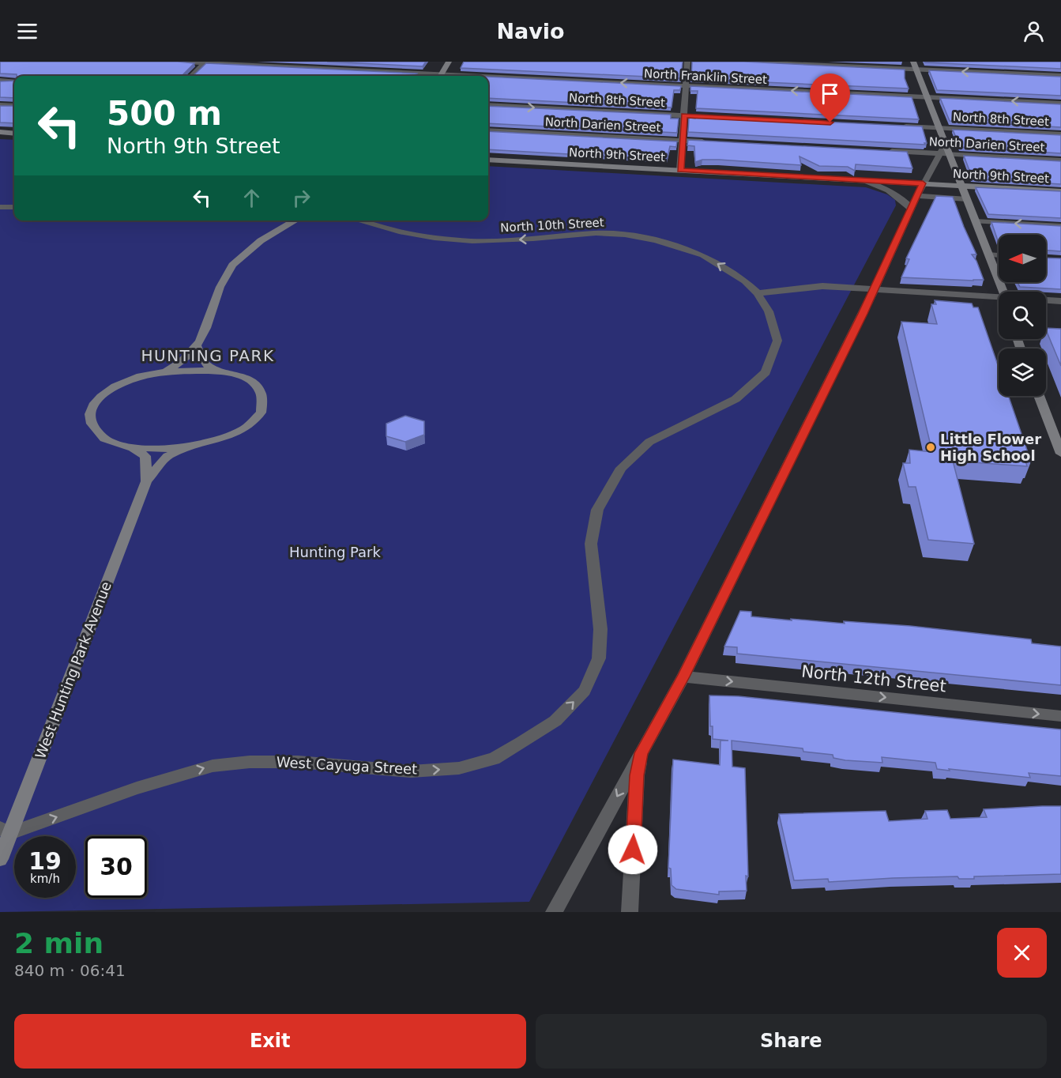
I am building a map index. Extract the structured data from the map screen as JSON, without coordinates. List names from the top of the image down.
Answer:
{
  "streets": {
    "street": [
      "North Franklin Street",
      "North 8th Street",
      "North Darien Street",
      "North 9th Street",
      "North 10th Street",
      "West Hunting Park Avenue",
      "North 12th Street",
      "West Cayuga Street"
    ]
  },
  "crossings": [
    ["North 10th Street", "West Cayuga Street"],
    ["West Hunting Park Avenue", "West Cayuga Street"]
  ],
  "one_way": [
    "North 8th Street",
    "North 10th Street",
    "North 12th Street",
    "West Cayuga Street"
  ],
  "districts": ["HUNTING PARK"],
  "parks": ["Hunting Park"],
  "places": ["Little Flower High School"],
  "north": "left",
  "page": {
    "header": "Navio",
    "turn": ["500 m", "North 9th Street"],
    "speed": "19 km/h",
    "limit": "30",
    "heading": ["2 min", "840 m · 06:41"],
    "buttons": ["Exit", "Share"]
  }
}
